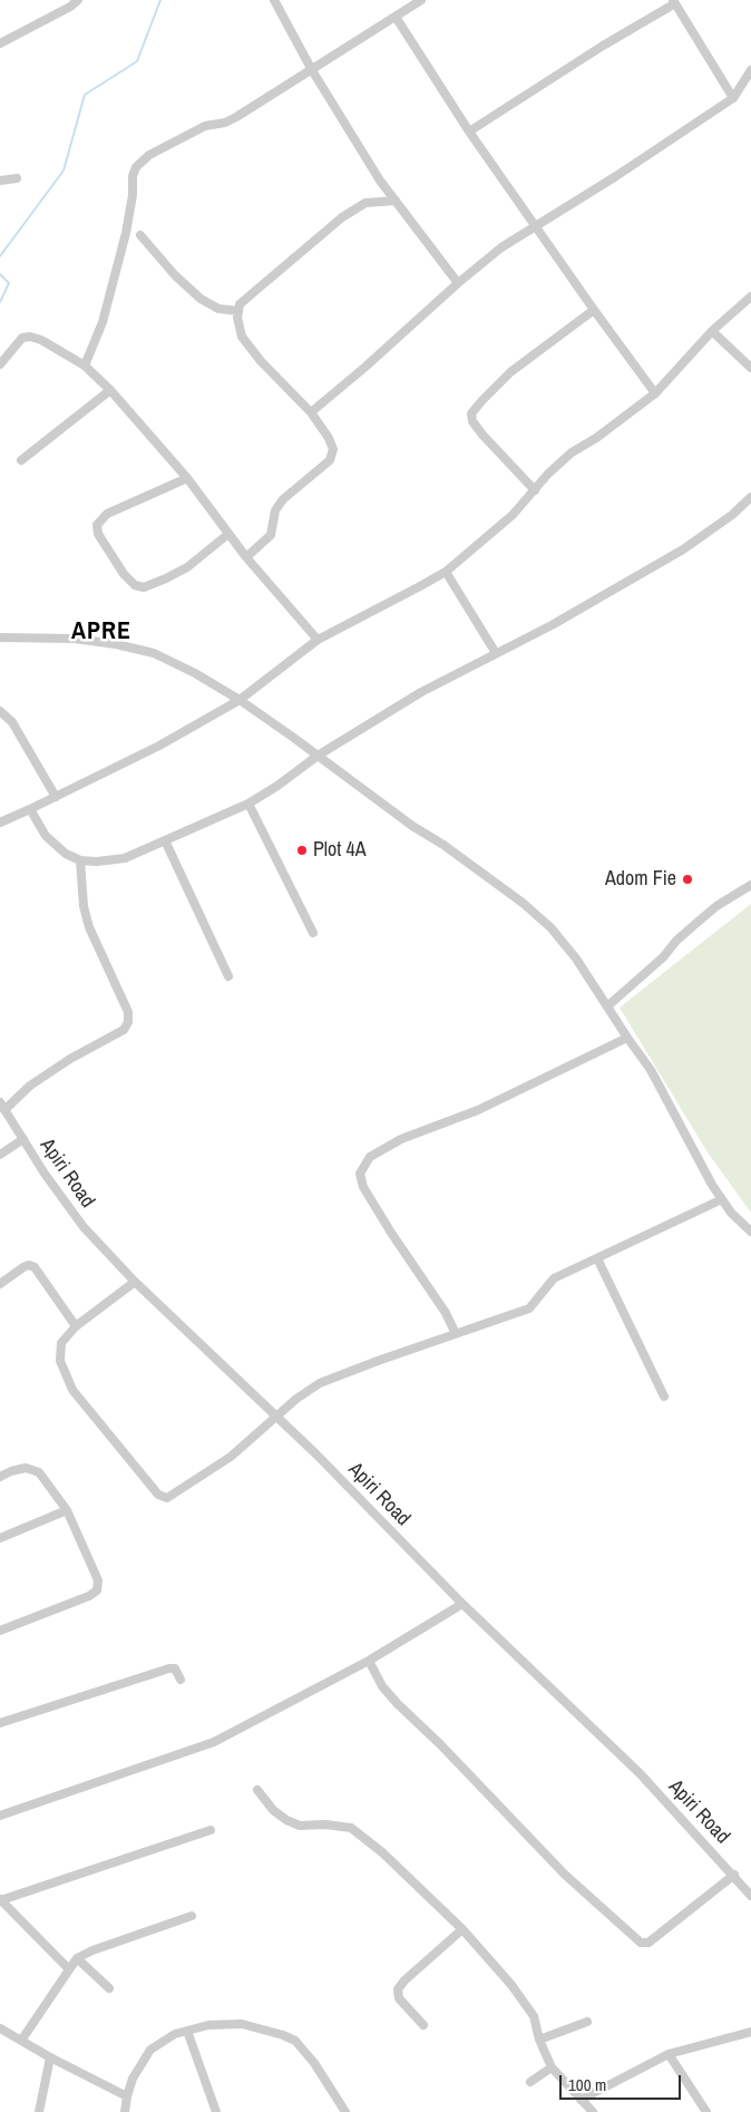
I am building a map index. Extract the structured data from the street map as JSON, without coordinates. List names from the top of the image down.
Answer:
{
  "streets": {
    "street": ["Apiri Road"]
  },
  "districts": ["APRE"],
  "places": ["Plot 4A", "Adom Fie"],
  "scale_bar": "100 m"
}
